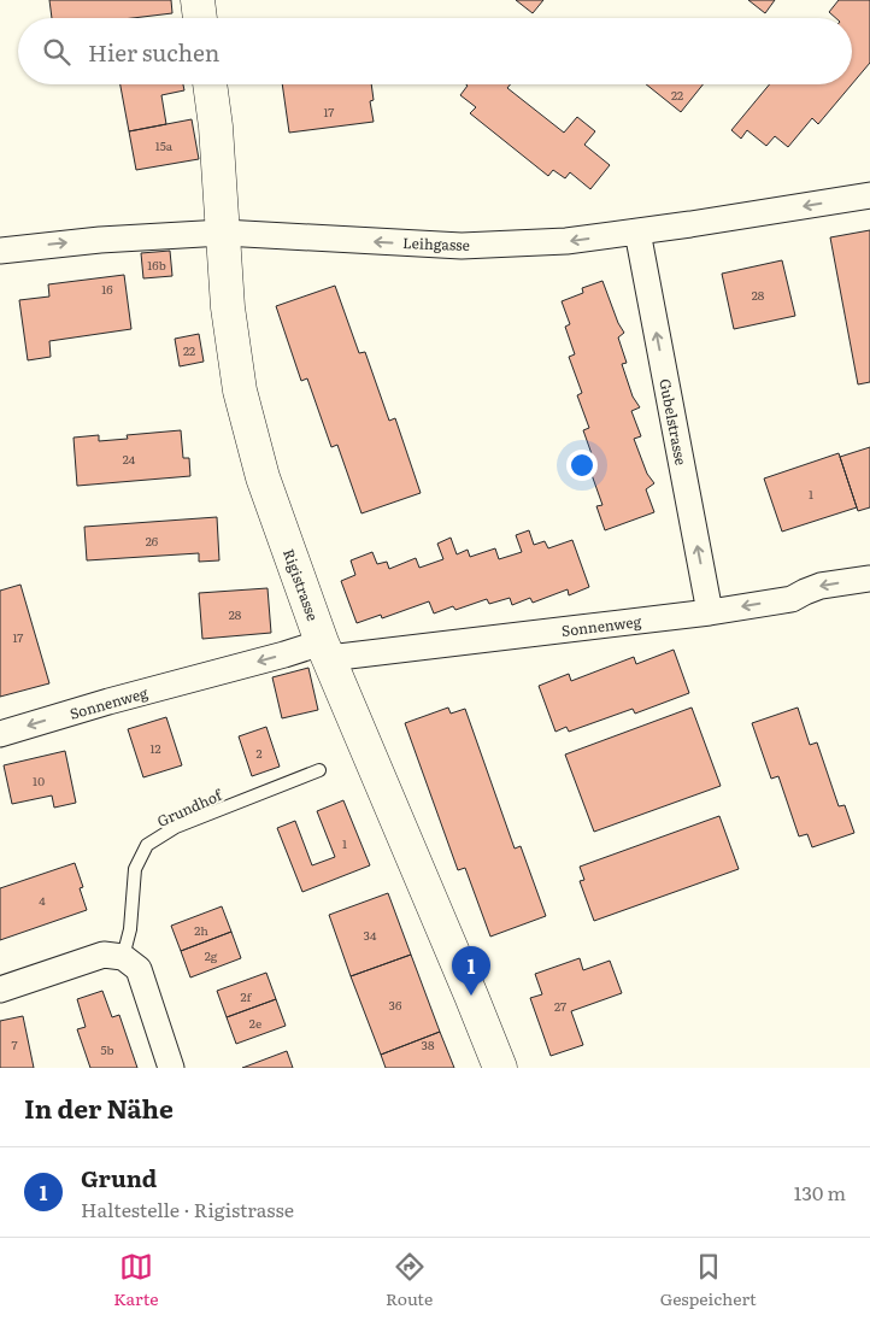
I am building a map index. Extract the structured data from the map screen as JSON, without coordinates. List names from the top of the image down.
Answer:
{
  "streets": {
    "street": [
      "Leihgasse",
      "Gubelstrasse",
      "Rigistrasse",
      "Sonnenweg"
    ],
    "lane": ["Grundhof"]
  },
  "crossings": [
    ["Leihgasse", "Gubelstrasse"],
    ["Leihgasse", "Rigistrasse"],
    ["Gubelstrasse", "Sonnenweg"],
    ["Rigistrasse", "Sonnenweg"]
  ],
  "one_way": ["Gubelstrasse", "Sonnenweg"],
  "house_numbers": [
    "22",
    "17",
    "15a",
    "16b",
    "16",
    "28",
    "22",
    "24",
    "1",
    "26",
    "28",
    "17",
    "12",
    "2",
    "10",
    "1",
    "4",
    "2h",
    "34",
    "2g",
    "2f",
    "36",
    "27",
    "2e",
    "7",
    "38",
    "5b"
  ],
  "page": {
    "search": "Hier suchen",
    "pins": "1",
    "heading": "In der Nähe",
    "list": [
      {
        "mark": "1",
        "name": "Grund",
        "note": "Haltestelle · Rigistrasse",
        "value": "130 m"
      }
    ],
    "nav": ["Karte", "Route", "Gespeichert"]
  }
}
